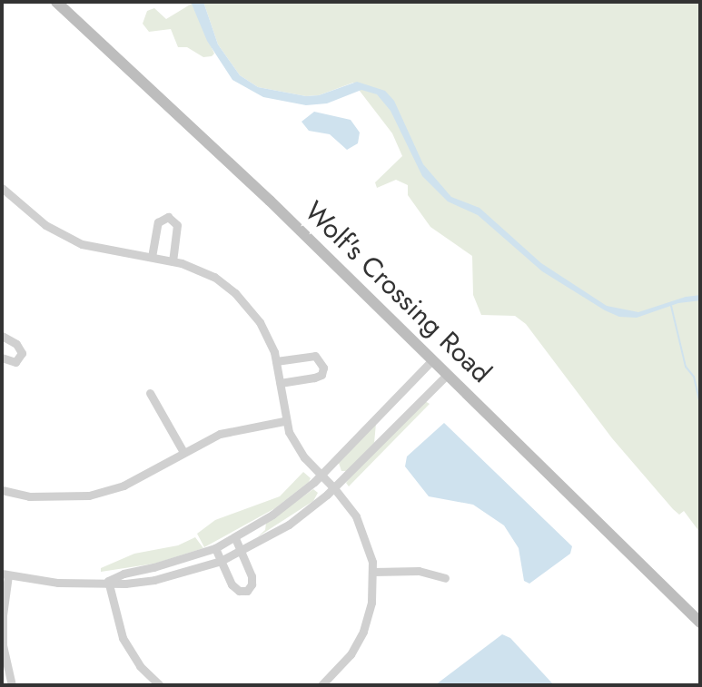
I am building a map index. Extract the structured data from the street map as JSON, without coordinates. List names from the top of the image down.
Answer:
{
  "streets": {
    "main road": ["Wolf's Crossing Road"]
  }
}
